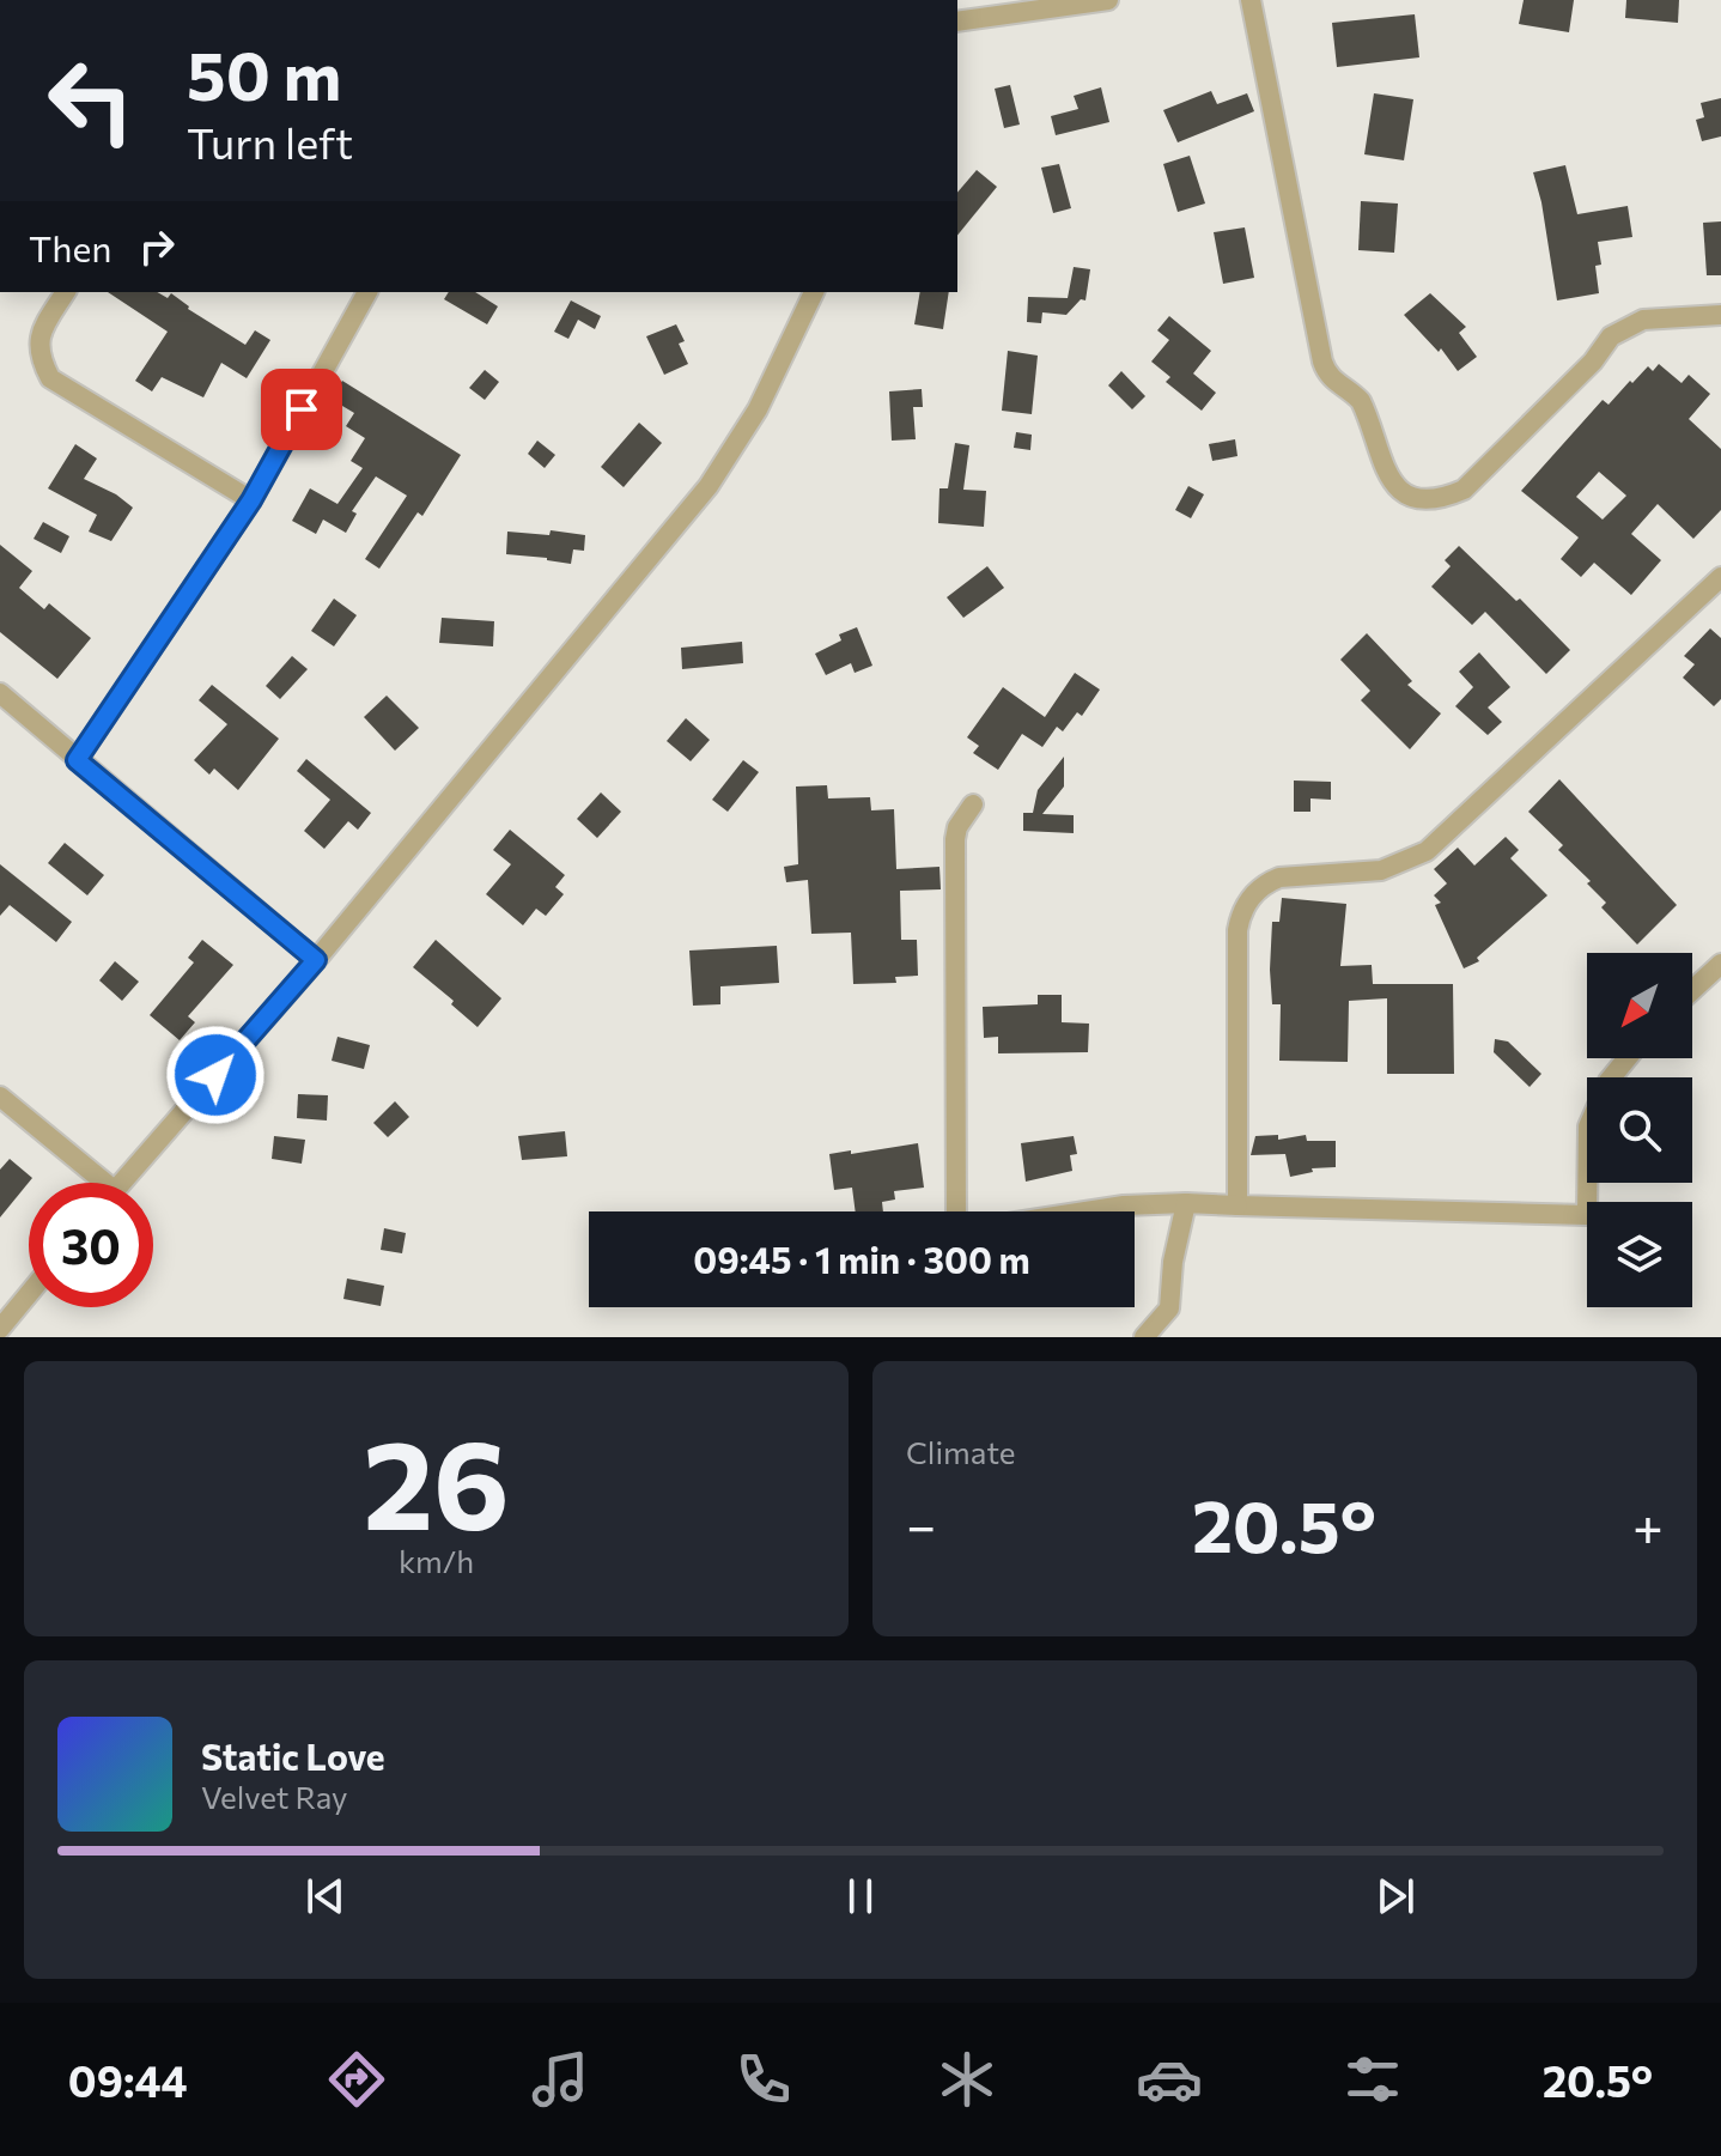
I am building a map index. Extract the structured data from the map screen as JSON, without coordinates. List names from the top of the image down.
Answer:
{
  "north": "bottom left",
  "page": {
    "turn": ["50 m", "Turn left"],
    "then": "Then",
    "limit": "30",
    "trip": "09:45 · 1 min · 300 m",
    "tile": [
      ["26", "km/h"],
      "Climate"
    ],
    "heat": ["−", "20.5°", "+"],
    "song": ["Static Love", "Velvet Ray"],
    "tabs": ["09:44", "20.5°"]
  }
}
